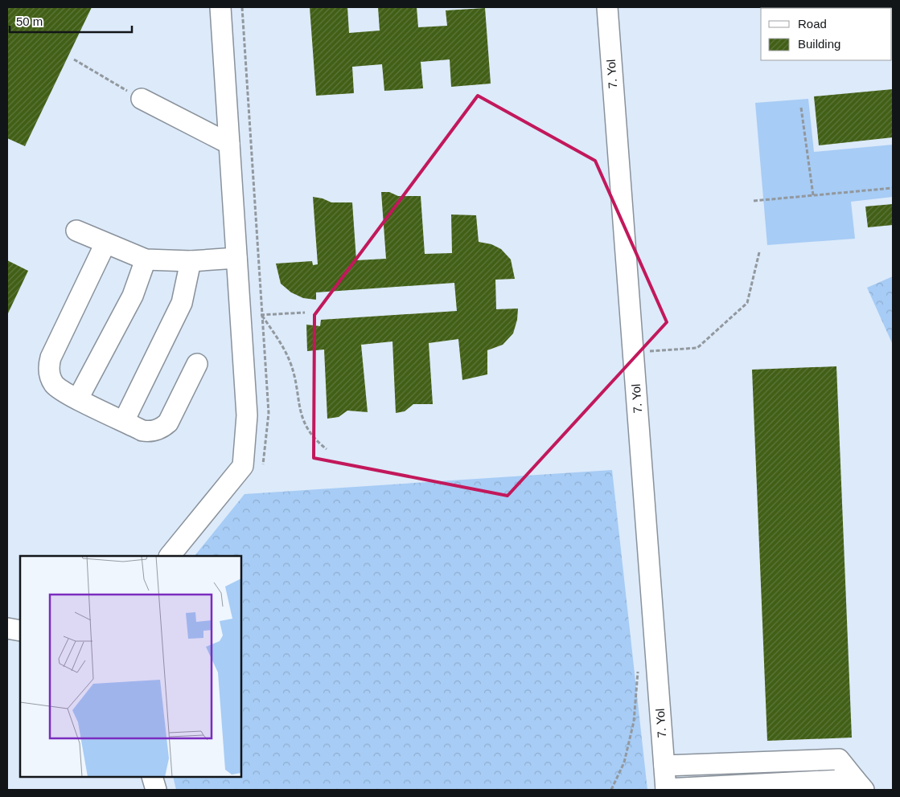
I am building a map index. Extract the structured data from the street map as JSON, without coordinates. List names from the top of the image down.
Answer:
{
  "streets": {
    "street": ["7. Yol"]
  },
  "legend": ["Road", "Building"],
  "scale_bar": "50 m"
}
